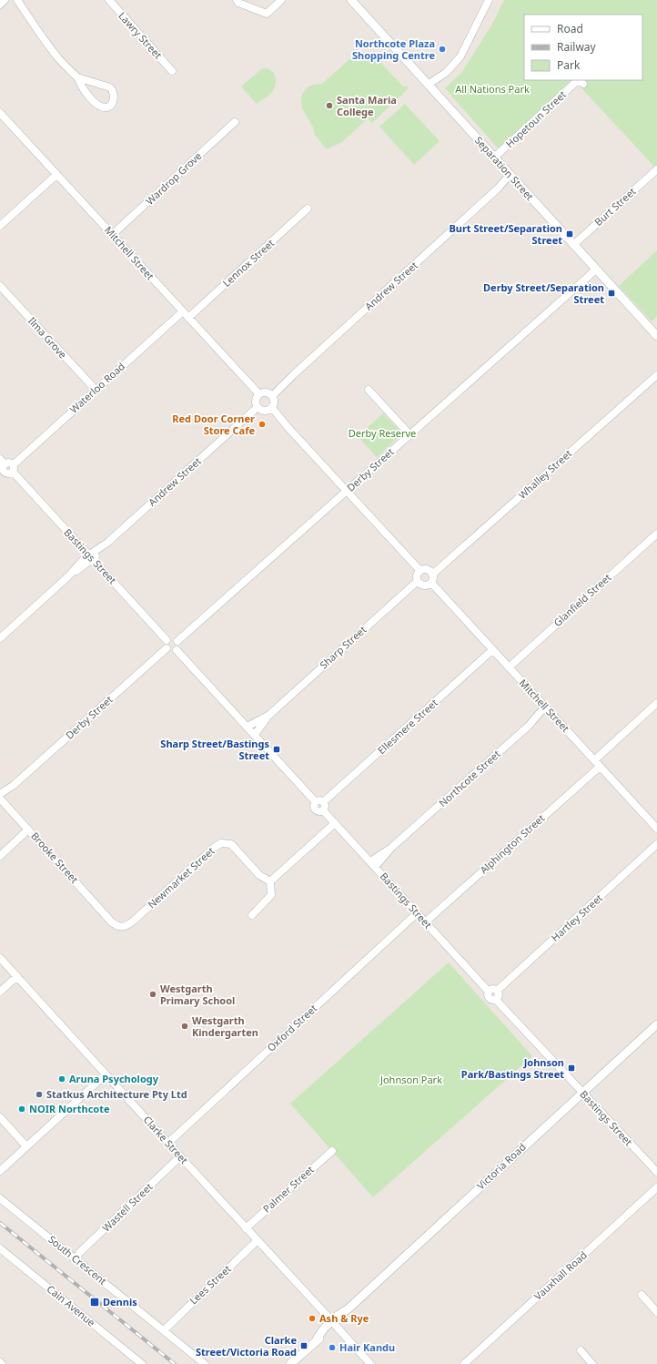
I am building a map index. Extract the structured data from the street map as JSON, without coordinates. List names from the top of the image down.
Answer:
{
  "streets": {
    "street": [
      "Lawry Street",
      "Hopetoun Street",
      "Separation Street",
      "Wardrop Grove",
      "Burt Street",
      "Mitchell Street",
      "Lennox Street",
      "Andrew Street",
      "Ilma Grove",
      "Waterloo Road",
      "Derby Street",
      "Whalley Street",
      "Bastings Street",
      "Glanfield Street",
      "Sharp Street",
      "Ellesmere Street",
      "Northcote Street",
      "Alphington Street",
      "Brooke Street",
      "Newmarket Street",
      "Hartley Street",
      "Oxford Street",
      "Clarke Street",
      "Victoria Road",
      "Palmer Street",
      "Wastell Street",
      "South Crescent",
      "Vauxhall Road",
      "Lees Street",
      "Cain Avenue"
    ]
  },
  "crossings": [
    ["Hopetoun Street", "Separation Street"],
    ["Separation Street", "Burt Street"],
    ["Separation Street", "Andrew Street"],
    ["Separation Street", "Derby Street"],
    ["Wardrop Grove", "Mitchell Street"],
    ["Mitchell Street", "Lennox Street"],
    ["Mitchell Street", "Andrew Street"],
    ["Mitchell Street", "Waterloo Road"],
    ["Mitchell Street", "Whalley Street"],
    ["Mitchell Street", "Glanfield Street"],
    ["Mitchell Street", "Sharp Street"],
    ["Mitchell Street", "Ellesmere Street"],
    ["Mitchell Street", "Northcote Street"],
    ["Mitchell Street", "Alphington Street"],
    ["Andrew Street", "Bastings Street"],
    ["Ilma Grove", "Waterloo Road"],
    ["Waterloo Road", "Bastings Street"],
    ["Derby Street", "Bastings Street"],
    ["Derby Street", "Brooke Street"],
    ["Whalley Street", "Sharp Street"],
    ["Bastings Street", "Ellesmere Street"],
    ["Bastings Street", "Northcote Street"],
    ["Bastings Street", "Alphington Street"],
    ["Bastings Street", "Hartley Street"],
    ["Bastings Street", "Oxford Street"],
    ["Bastings Street", "Victoria Road"],
    ["Brooke Street", "Newmarket Street"],
    ["Oxford Street", "Clarke Street"],
    ["Clarke Street", "Victoria Road"],
    ["Clarke Street", "Palmer Street"],
    ["Clarke Street", "Wastell Street"],
    ["Clarke Street", "Lees Street"],
    ["Wastell Street", "South Crescent"],
    ["South Crescent", "Lees Street"]
  ],
  "parks": ["All Nations Park", "Derby Reserve", "Johnson Park"],
  "places": {
    "other": [
      "Northcote Plaza Shopping Centre",
      "Santa Maria College",
      "Red Door Corner Store Cafe",
      "Westgarth Primary School",
      "Westgarth Kindergarten",
      "Aruna Psychology",
      "Statkus Architecture Pty Ltd",
      "NOIR Northcote",
      "Ash & Rye",
      "Hair Kandu"
    ],
    "transit": [
      "Burt Street/Separation Street",
      "Derby Street/Separation Street",
      "Sharp Street/Bastings Street",
      "Johnson Park/Bastings Street",
      "Dennis",
      "Clarke Street/Victoria Road"
    ]
  },
  "legend": ["Road", "Railway", "Park"]
}
